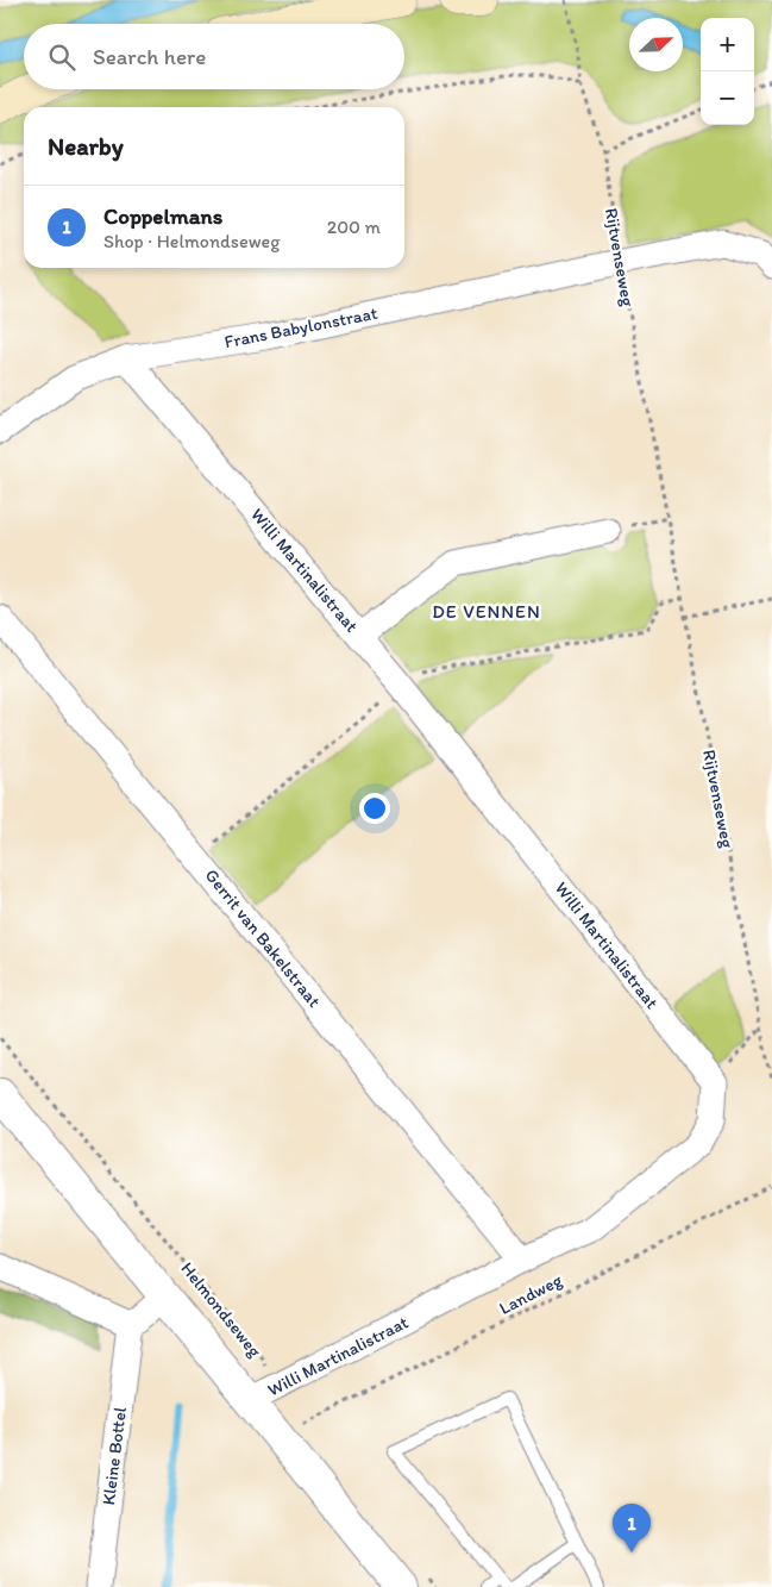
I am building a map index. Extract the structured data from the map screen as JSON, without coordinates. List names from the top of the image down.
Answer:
{
  "streets": {
    "street": [
      "Frans Babylonstraat",
      "Willi Martinalistraat",
      "Gerrit van Bakelstraat",
      "Helmondseweg",
      "Kleine Bottel"
    ],
    "path": ["Rijtvenseweg", "Landweg"]
  },
  "crossings": [
    ["Rijtvenseweg", "Frans Babylonstraat"],
    ["Frans Babylonstraat", "Willi Martinalistraat"],
    ["Willi Martinalistraat", "Gerrit van Bakelstraat"],
    ["Willi Martinalistraat", "Helmondseweg"],
    ["Landweg", "Helmondseweg"]
  ],
  "districts": ["DE VENNEN"],
  "north": "top right",
  "page": {
    "map_buttons": ["+", "−"],
    "search": "Search here",
    "heading": "Nearby",
    "list": [
      {
        "mark": "1",
        "name": "Coppelmans",
        "note": "Shop · Helmondseweg",
        "value": "200 m"
      }
    ],
    "pins": "1"
  }
}
